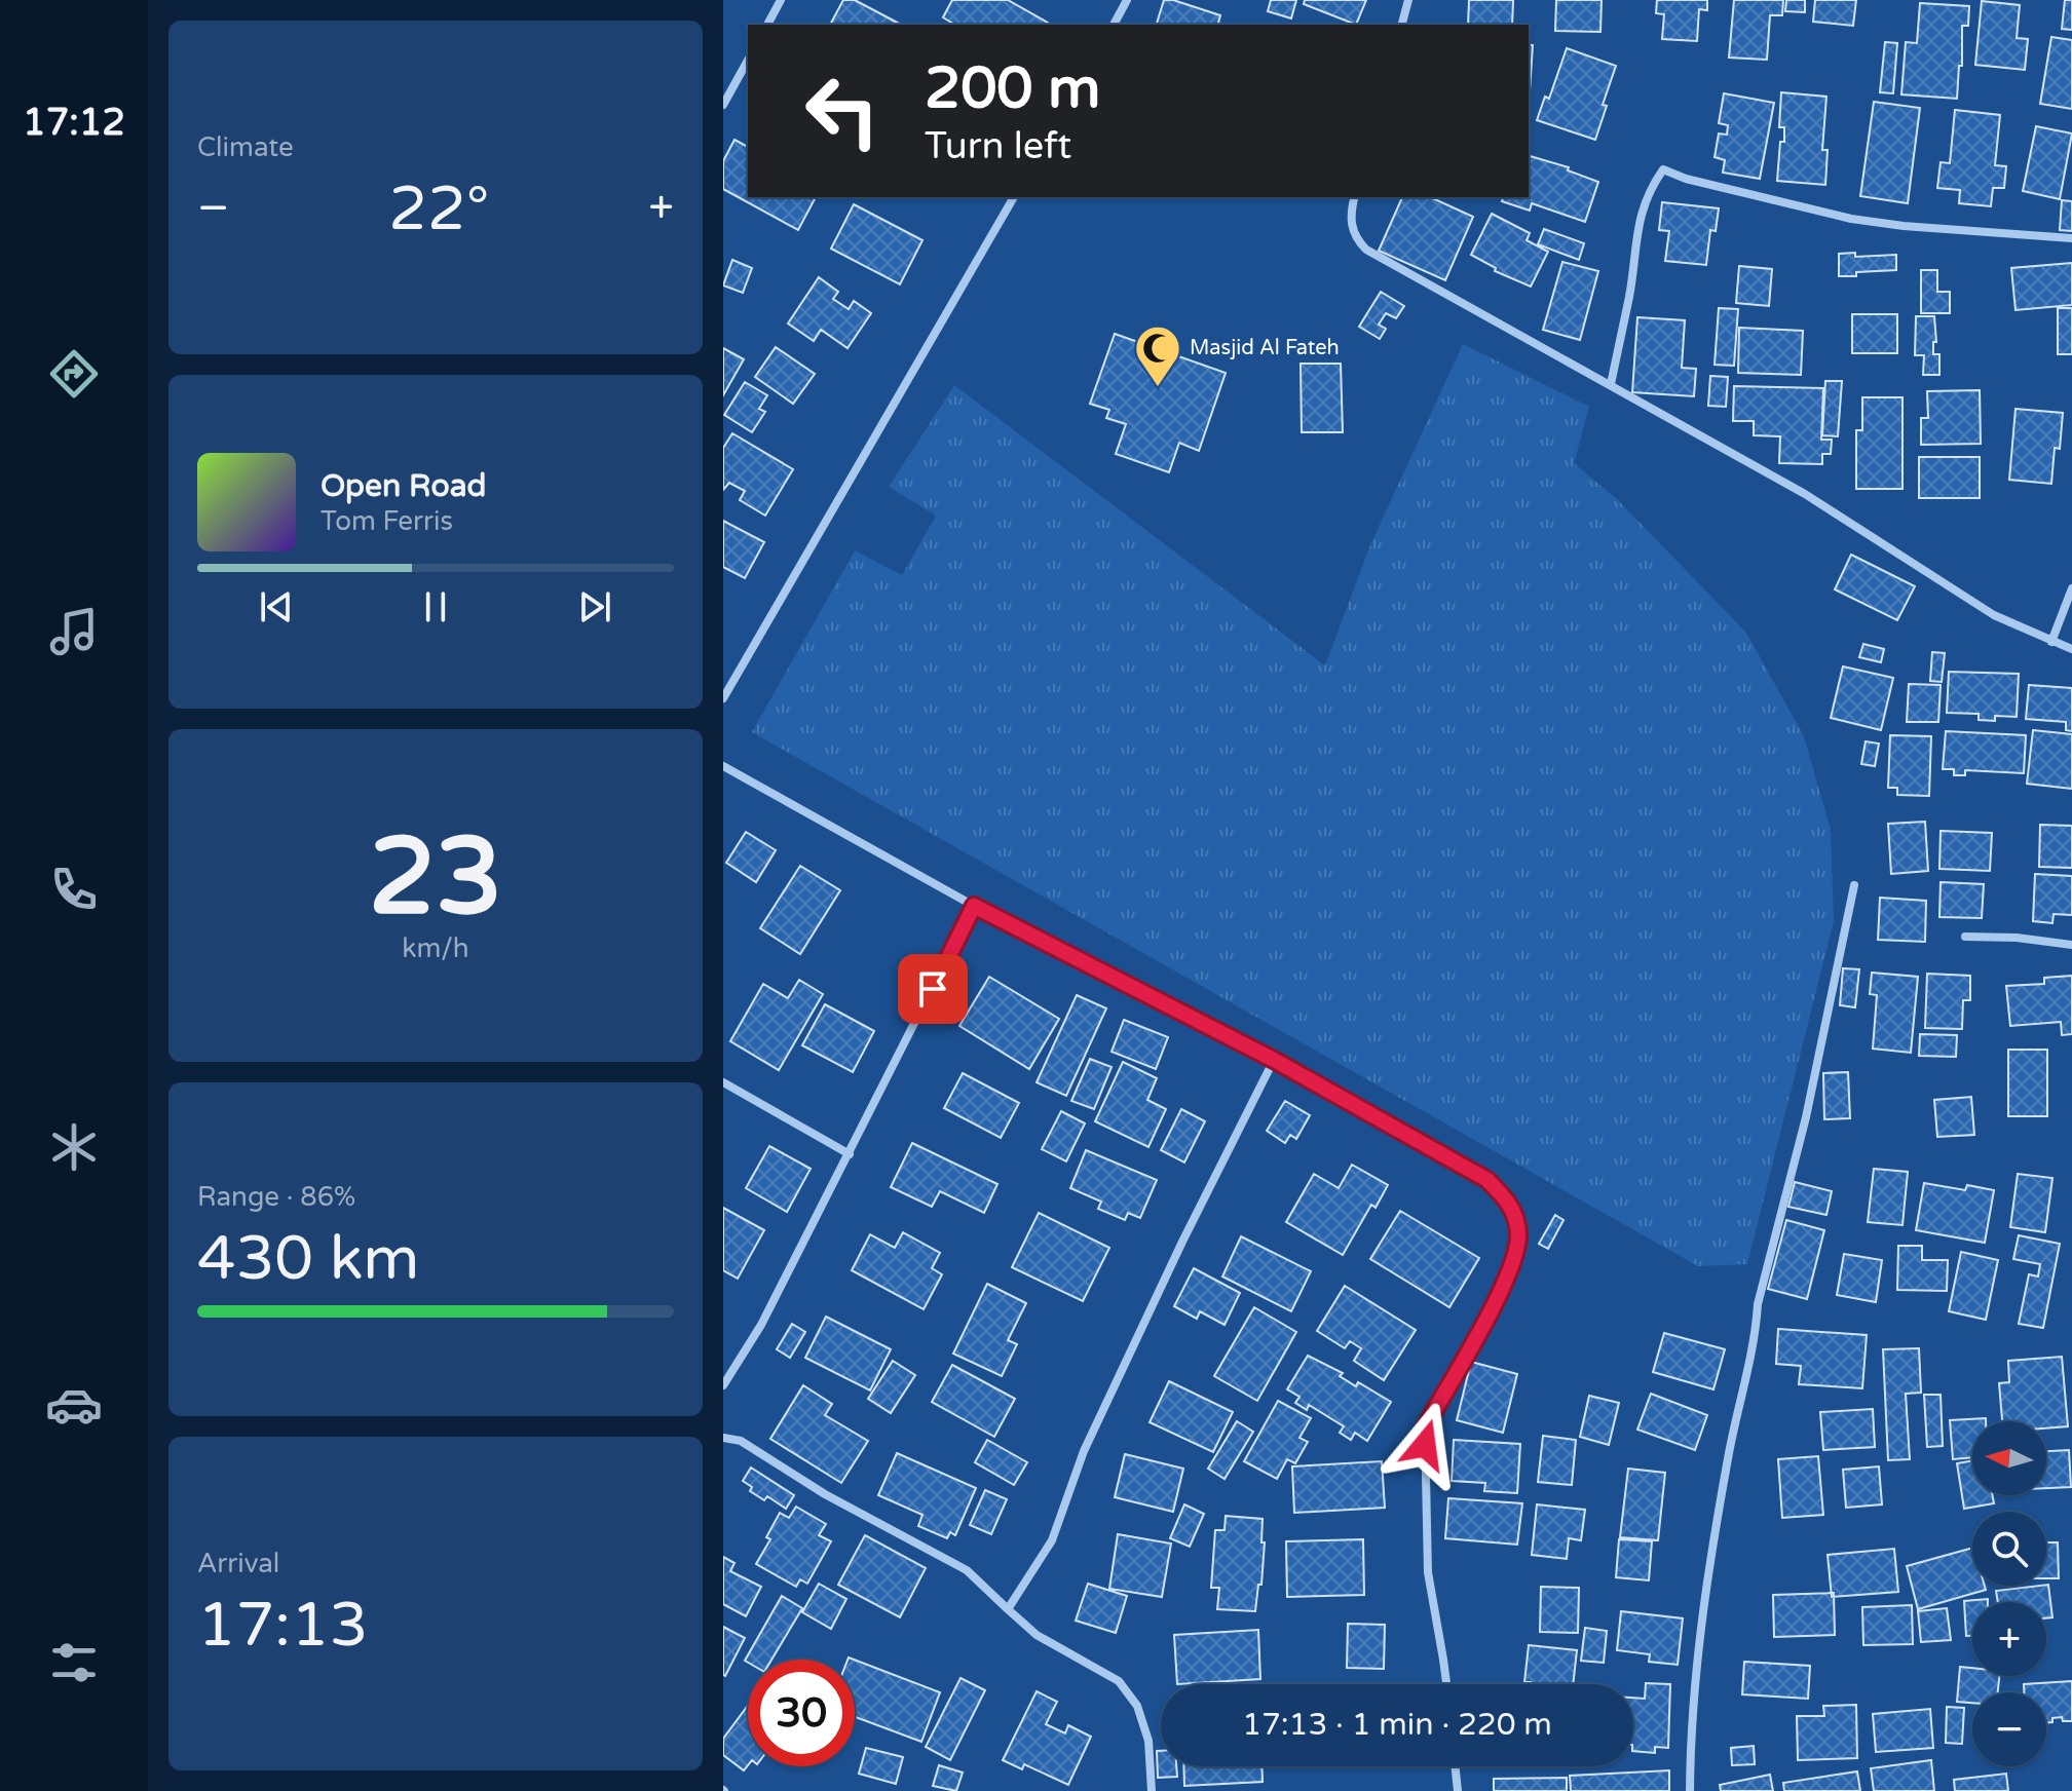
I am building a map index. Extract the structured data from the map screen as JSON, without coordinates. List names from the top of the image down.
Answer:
{
  "places": {
    "mosque": ["Masjid Al Fateh"]
  },
  "north": "left",
  "page": {
    "tabs": "17:12",
    "tile": [
      "Climate",
      ["23", "km/h"],
      ["Range · 86%", "430 km"],
      ["Arrival", "17:13"]
    ],
    "turn": ["200 m", "Turn left"],
    "heat": ["−", "22°", "+"],
    "song": ["Open Road", "Tom Ferris"],
    "map_buttons": ["+", "−"],
    "limit": "30",
    "trip": "17:13 · 1 min · 220 m"
  }
}
